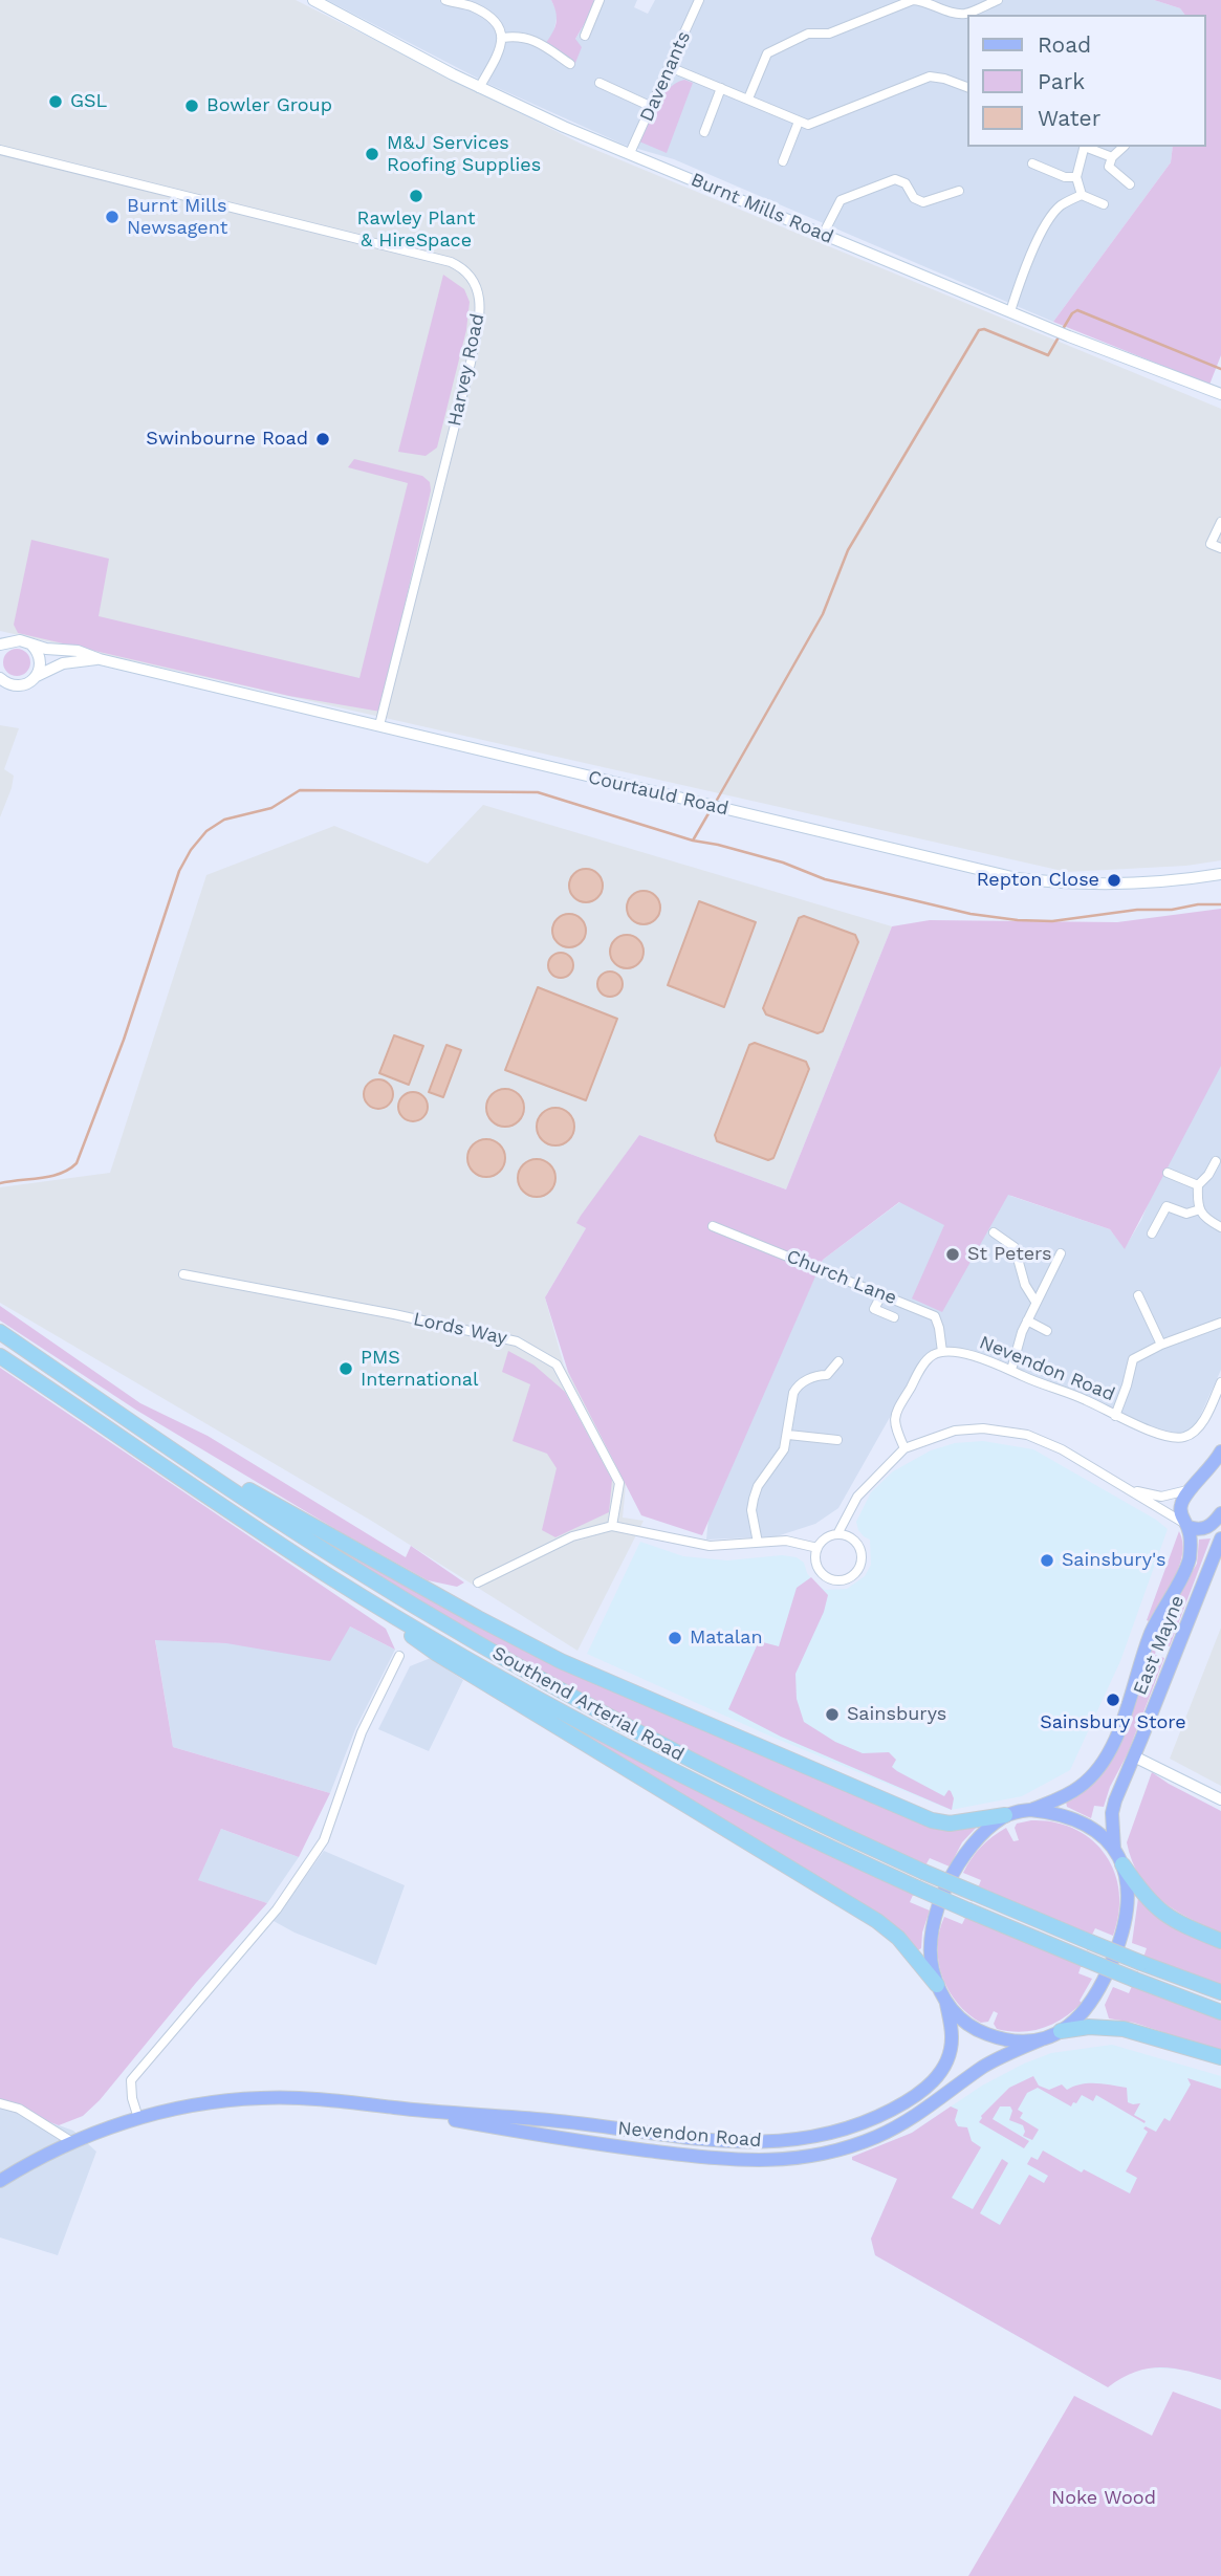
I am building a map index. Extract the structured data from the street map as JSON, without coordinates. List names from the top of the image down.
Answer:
{
  "streets": {
    "highway": ["Southend Arterial Road"],
    "main road": ["Nevendon Road", "East Mayne"],
    "street": [
      "Davenants",
      "Burnt Mills Road",
      "Harvey Road",
      "Courtauld Road",
      "Church Lane",
      "Lords Way"
    ]
  },
  "crossings": [
    ["Davenants", "Burnt Mills Road"],
    ["Harvey Road", "Courtauld Road"],
    ["Church Lane", "Nevendon Road"],
    ["Nevendon Road", "East Mayne"]
  ],
  "parks": ["Noke Wood"],
  "places": [
    "GSL",
    "Bowler Group",
    "M&J Services Roofing Supplies",
    "Rawley Plant & HireSpace",
    "Burnt Mills Newsagent",
    "Swinbourne Road",
    "Repton Close",
    "St Peters",
    "PMS International",
    "Sainsbury's",
    "Matalan",
    "Sainsbury Store",
    "Sainsburys"
  ],
  "legend": ["Road", "Park", "Water"]
}
